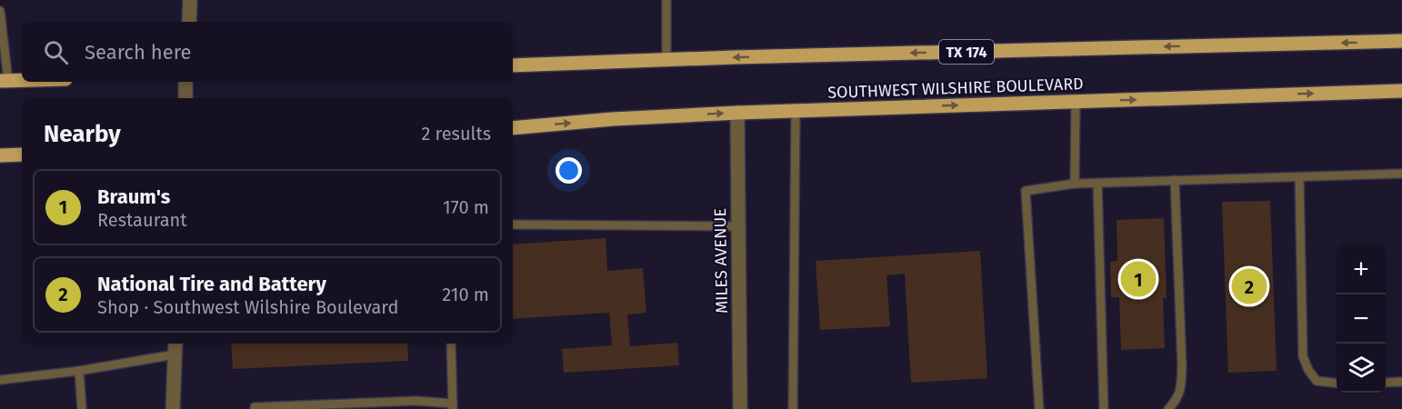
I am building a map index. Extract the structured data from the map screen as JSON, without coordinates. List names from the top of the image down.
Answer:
{
  "streets": {
    "main road": ["TX 174", "SOUTHWEST WILSHIRE BOULEVARD"],
    "street": ["MILES AVENUE"]
  },
  "crossings": [
    ["SOUTHWEST WILSHIRE BOULEVARD", "MILES AVENUE"]
  ],
  "page": {
    "search": "Search here",
    "heading": ["Nearby", "2 results"],
    "list": [
      {
        "mark": "1",
        "name": "Braum's",
        "note": "Restaurant",
        "value": "170 m"
      },
      {
        "mark": "2",
        "name": "National Tire and Battery",
        "note": "Shop · Southwest Wilshire Boulevard",
        "value": "210 m"
      }
    ],
    "map_buttons": ["+", "−"],
    "pins": ["1", "2"]
  }
}
